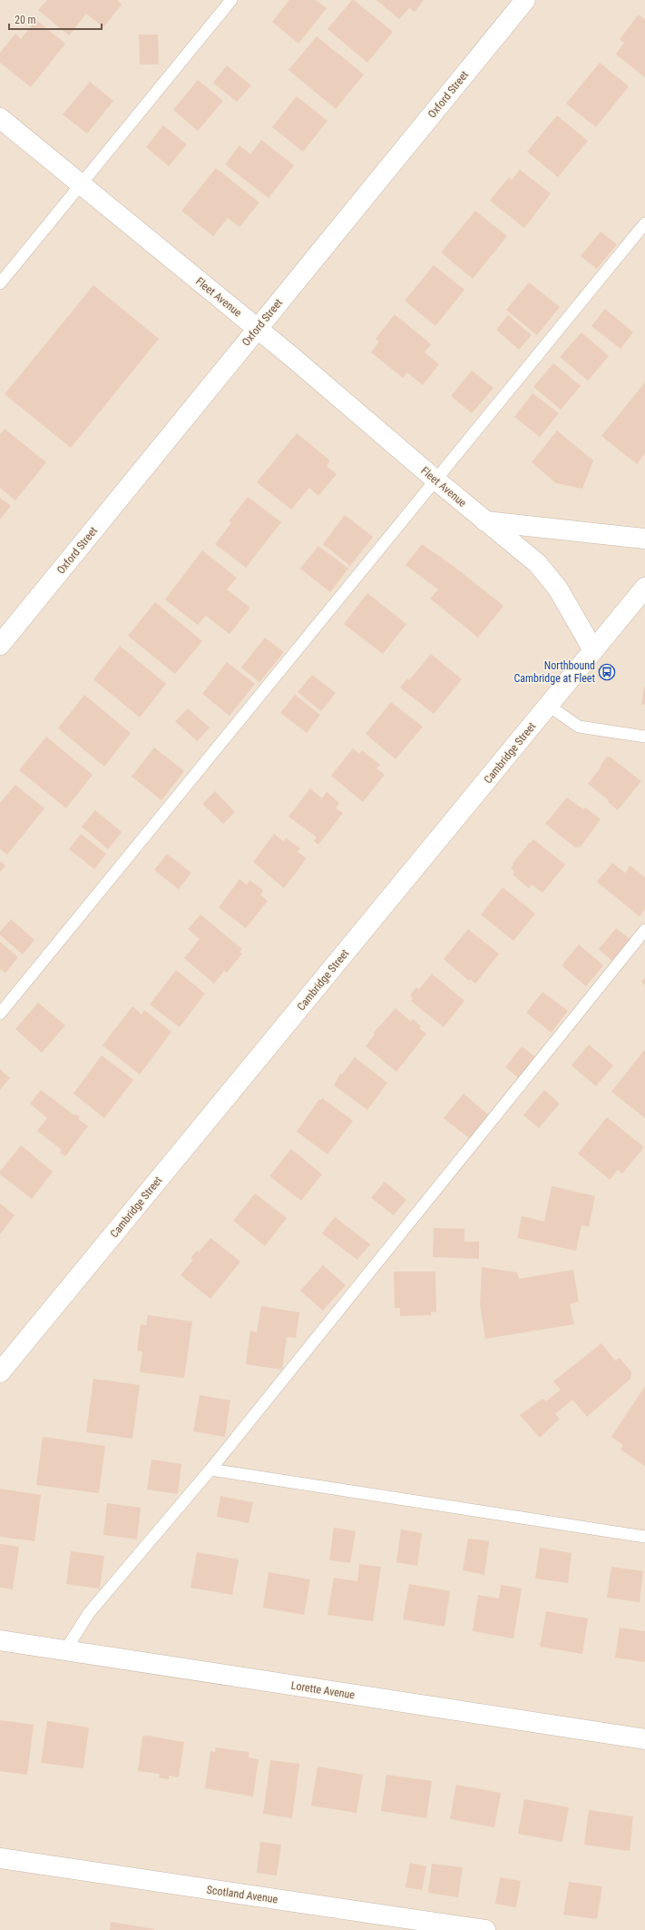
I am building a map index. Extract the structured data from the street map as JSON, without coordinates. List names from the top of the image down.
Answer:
{
  "streets": {
    "street": [
      "Oxford Street",
      "Fleet Avenue",
      "Cambridge Street",
      "Lorette Avenue",
      "Scotland Avenue"
    ]
  },
  "crossings": [
    ["Oxford Street", "Fleet Avenue"],
    ["Fleet Avenue", "Cambridge Street"]
  ],
  "places": {
    "bus stop": ["Northbound Cambridge at Fleet"]
  },
  "scale_bar": "20 m"
}
